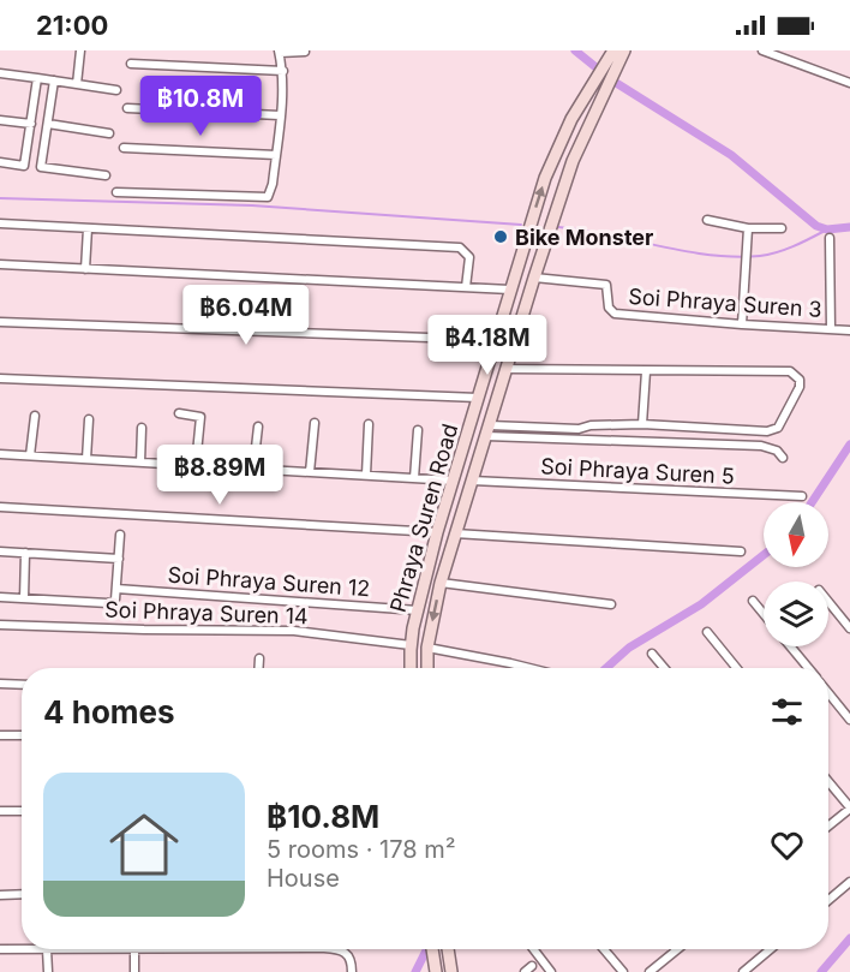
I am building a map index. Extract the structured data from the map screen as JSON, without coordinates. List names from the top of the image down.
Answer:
{
  "streets": {
    "street": [
      "Soi Phraya Suren 3",
      "Soi Phraya Suren 5",
      "Phraya Suren Road",
      "Soi Phraya Suren 12",
      "Soi Phraya Suren 14"
    ]
  },
  "crossings": [
    ["Soi Phraya Suren 3", "Phraya Suren Road"],
    ["Soi Phraya Suren 5", "Phraya Suren Road"],
    ["Phraya Suren Road", "Soi Phraya Suren 12"],
    ["Phraya Suren Road", "Soi Phraya Suren 14"]
  ],
  "places": ["Bike Monster"],
  "north": "bottom",
  "page": {
    "status": "21:00",
    "price": [
      "฿10.8M",
      "฿6.04M",
      "฿4.18M",
      "฿8.89M"
    ],
    "heading": "4 homes",
    "list": [
      {
        "name": "฿10.8M",
        "note": "5 rooms · 178 m² · House"
      }
    ]
  }
}
